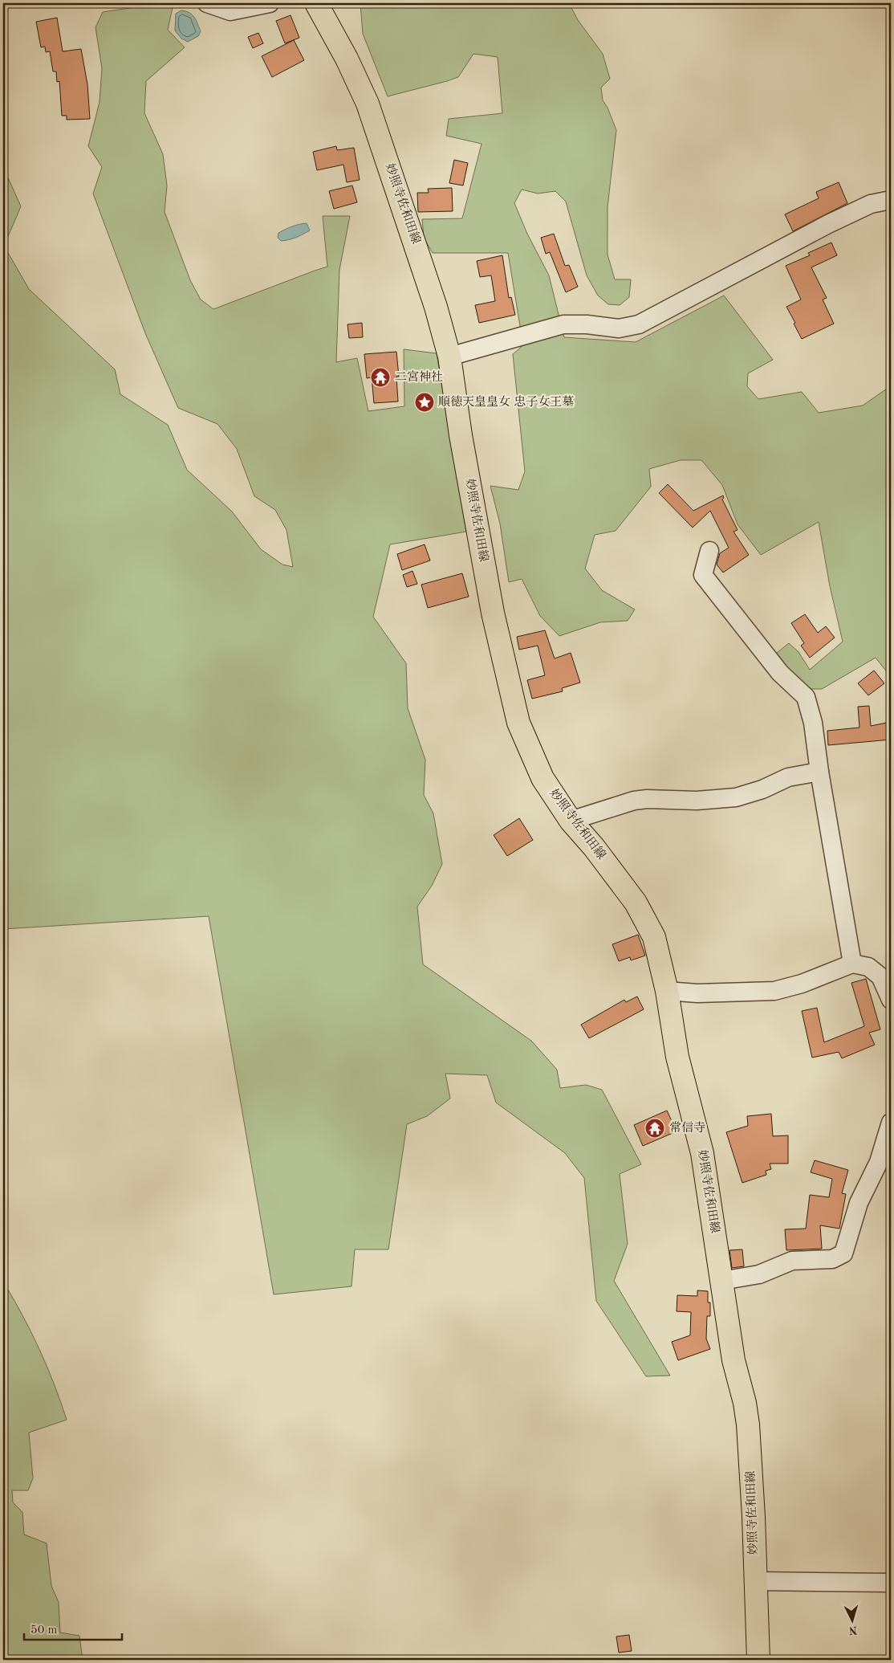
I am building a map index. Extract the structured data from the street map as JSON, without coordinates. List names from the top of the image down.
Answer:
{
  "streets": {
    "main road": ["妙照寺佐和田線"]
  },
  "places": {
    "temple": ["二宮神社", "常信寺"],
    "place": ["順徳天皇皇女 忠子女王墓"]
  },
  "scale_bar": "50 m",
  "north": "bottom"
}
